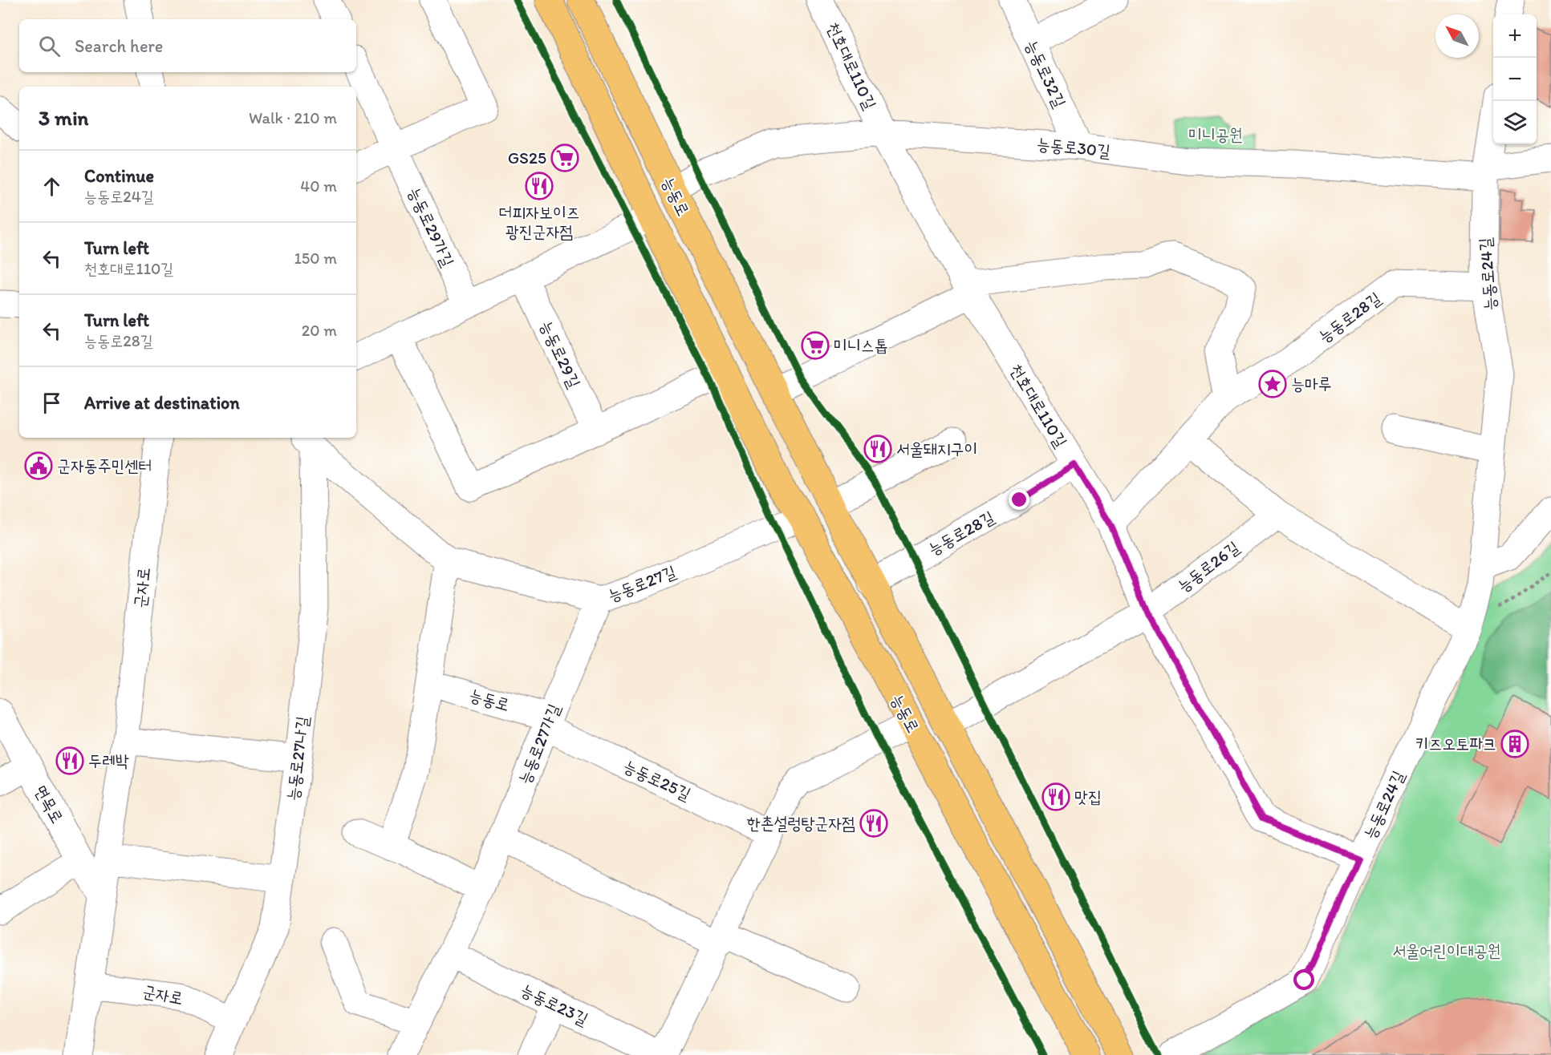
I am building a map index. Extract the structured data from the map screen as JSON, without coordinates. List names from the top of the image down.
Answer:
{
  "streets": {
    "main road": ["능동로"],
    "street": [
      "천호대로110길",
      "능동로32길",
      "능동로30길",
      "능동로29가길",
      "능동로24길",
      "능동로28길",
      "능동로29길",
      "능동로26길",
      "능동로27길",
      "군자로",
      "능동로27가길",
      "능동로27나길",
      "능동로25길",
      "면목로",
      "능동로23길"
    ]
  },
  "crossings": [
    ["천호대로110길", "능동로30길"],
    ["천호대로110길", "능동로24길"],
    ["천호대로110길", "능동로28길"],
    ["천호대로110길", "능동로26길"],
    ["능동로32길", "능동로30길"],
    ["능동로30길", "능동로"],
    ["능동로30길", "능동로24길"],
    ["능동로", "능동로28길"],
    ["능동로", "능동로26길"],
    ["능동로", "능동로27길"],
    ["능동로", "능동로27가길"],
    ["능동로", "능동로25길"],
    ["능동로24길", "능동로28길"],
    ["능동로27길", "능동로27가길"],
    ["능동로27길", "능동로27나길"],
    ["군자로", "능동로27나길"],
    ["군자로", "면목로"],
    ["능동로27가길", "능동로25길"],
    ["능동로27가길", "능동로23길"]
  ],
  "parks": ["미니공원", "서울어린이대공원"],
  "places": {
    "supermarket": ["GS25", "미니스톱"],
    "restaurant": [
      "더피자보이즈 광진군자점",
      "서울돼지구이",
      "두레박",
      "맛집",
      "한촌설렁탕군자점"
    ],
    "place": ["능마루"],
    "public building": ["군자동주민센터"],
    "building": ["키즈오토파크"]
  },
  "north": "top left",
  "page": {
    "map_buttons": ["+", "−"],
    "search": "Search here",
    "heading": ["3 min", "Walk · 210 m"],
    "list": [
      ["Continue", "능동로24길", "40 m"],
      ["Turn left", "천호대로110길", "150 m"],
      ["Turn left", "능동로28길", "20 m"],
      "Arrive at destination"
    ]
  }
}
